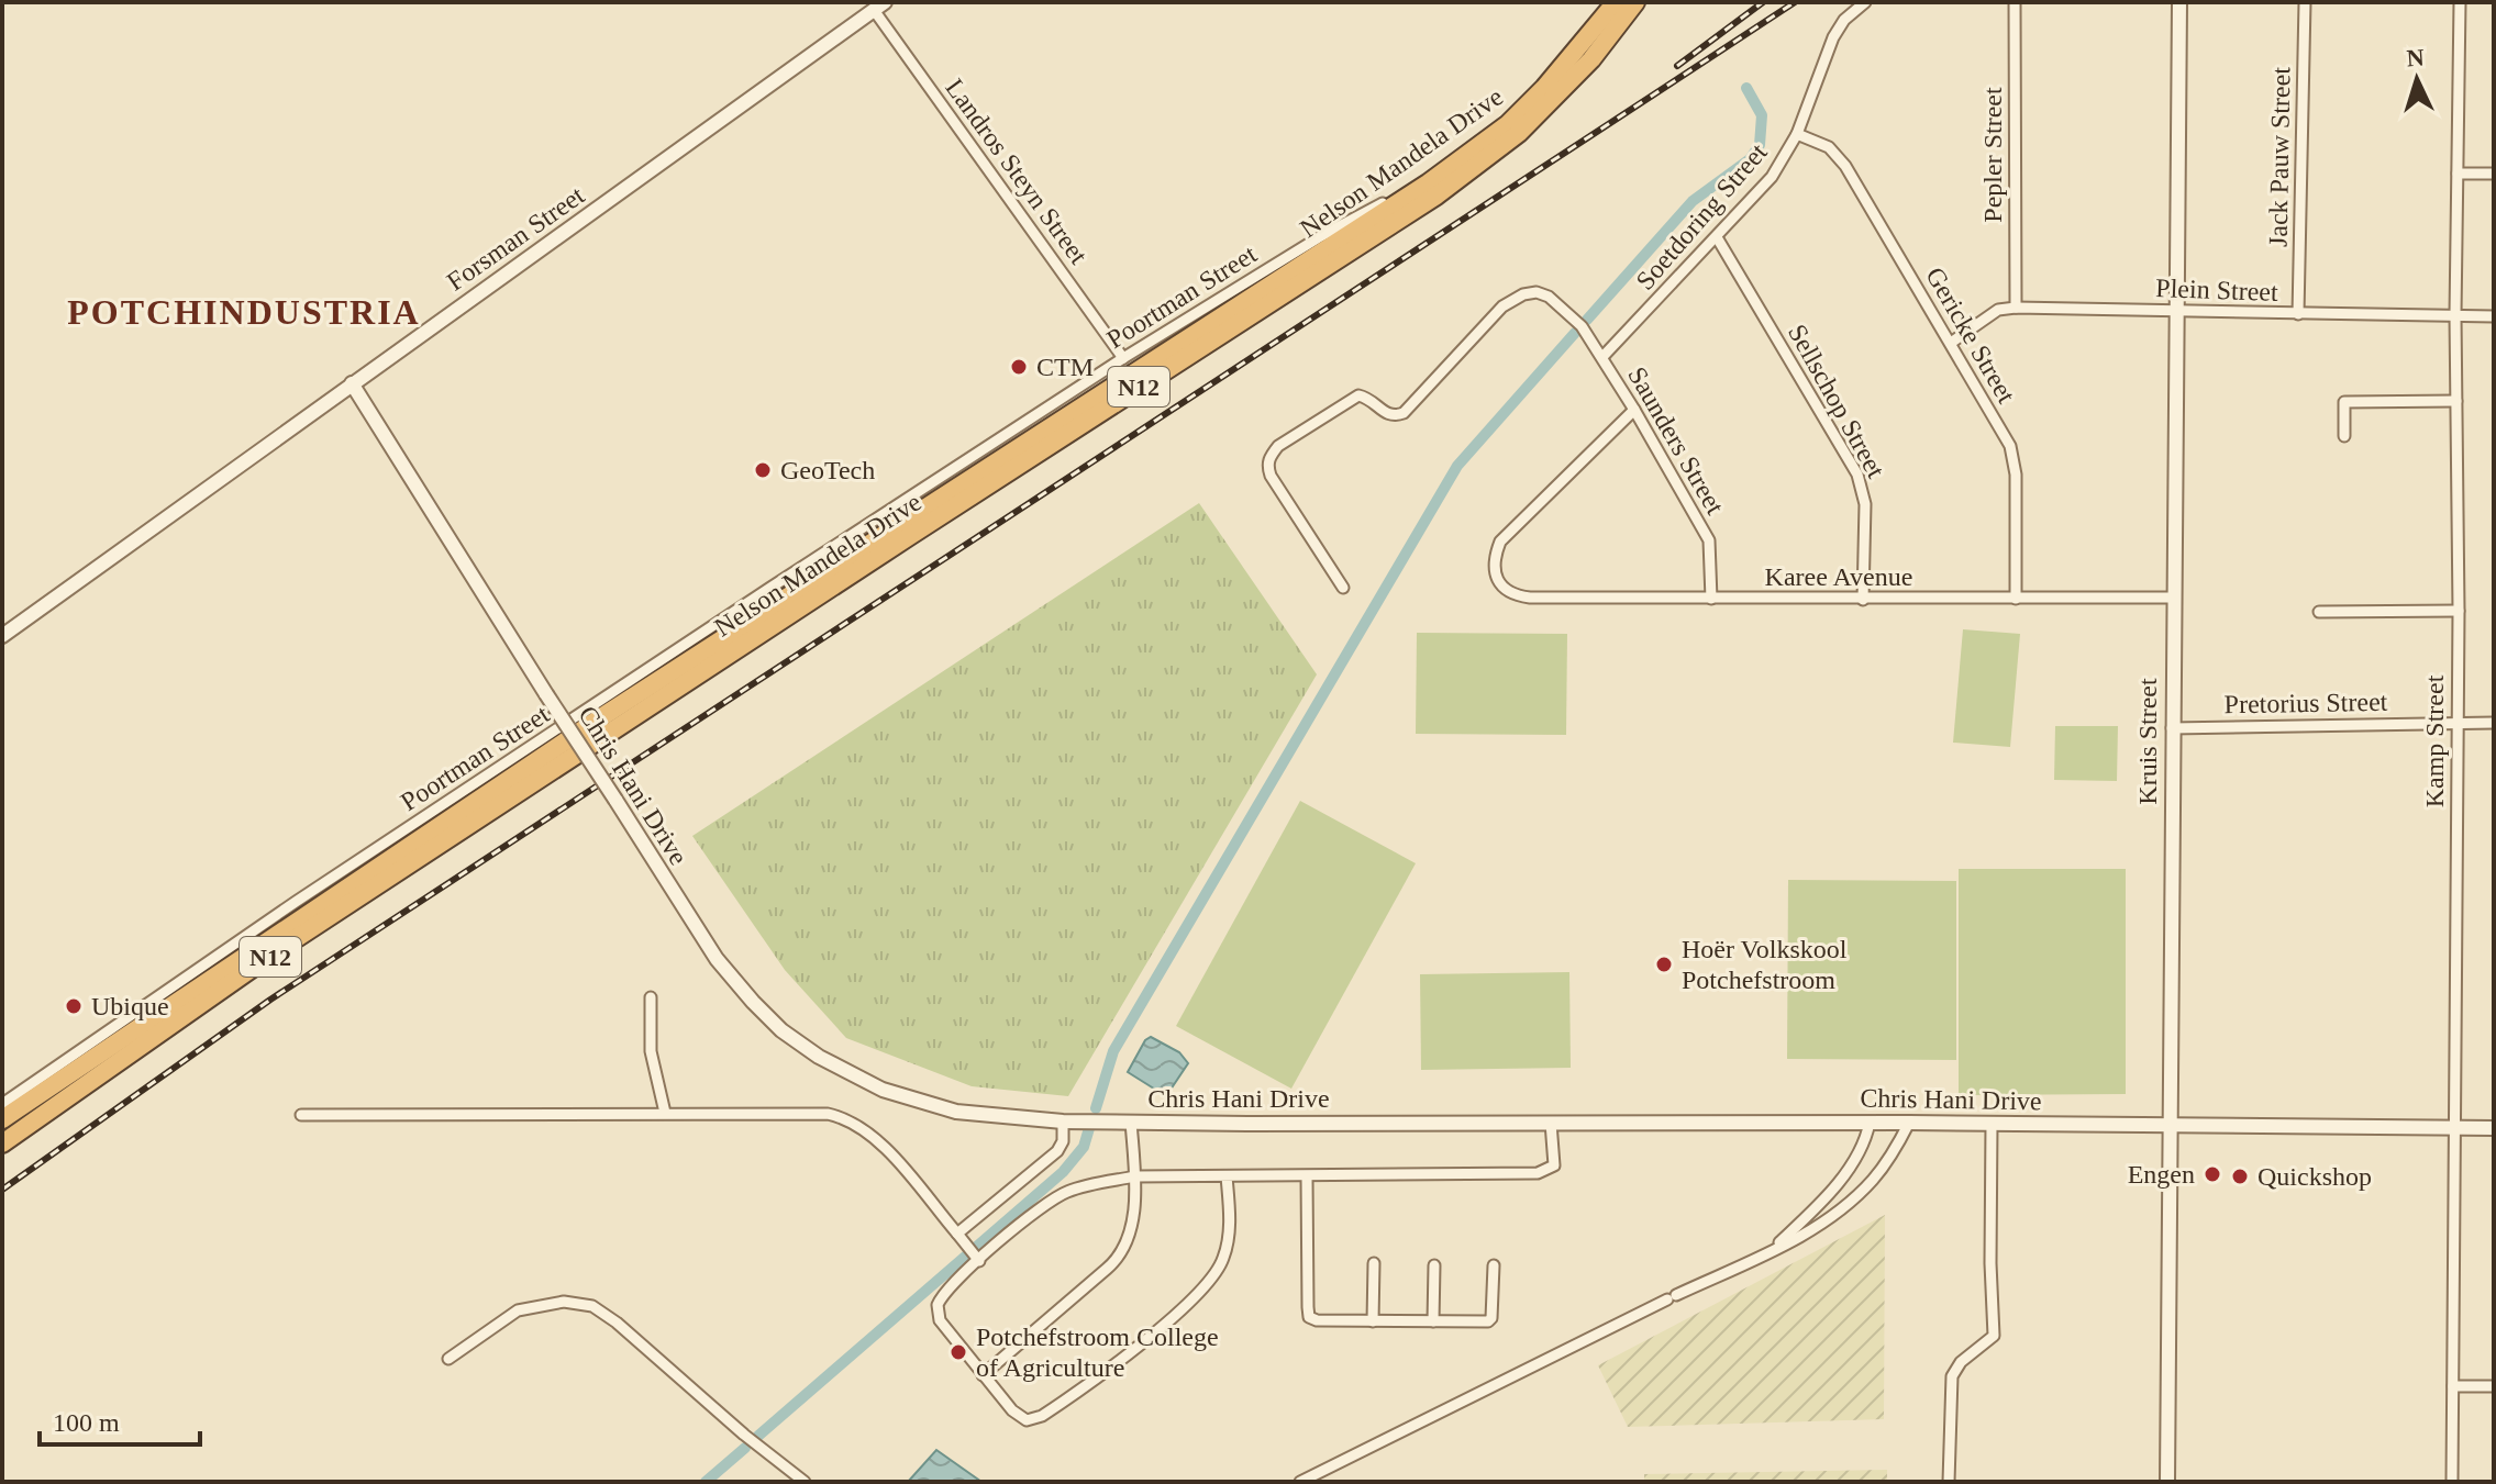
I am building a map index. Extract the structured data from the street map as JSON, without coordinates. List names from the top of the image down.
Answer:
{
  "streets": {
    "highway": ["Nelson Mandela Drive", "N12"],
    "street": [
      "Pepler Street",
      "Jack Pauw Street",
      "Landros Steyn Street",
      "Soetdoring Street",
      "Forsman Street",
      "Plein Street",
      "Poortman Street",
      "Gericke Street",
      "Sellschop Street",
      "Saunders Street",
      "Karee Avenue",
      "Pretorius Street",
      "Kruis Street",
      "Kamp Street",
      "Chris Hani Drive"
    ]
  },
  "crossings": [
    ["Pepler Street", "Plein Street"],
    ["Jack Pauw Street", "Plein Street"],
    ["Nelson Mandela Drive", "Poortman Street"],
    ["Landros Steyn Street", "Forsman Street"],
    ["Landros Steyn Street", "Poortman Street"],
    ["Soetdoring Street", "Gericke Street"],
    ["Soetdoring Street", "Sellschop Street"],
    ["Soetdoring Street", "Saunders Street"],
    ["Forsman Street", "Chris Hani Drive"],
    ["Plein Street", "Gericke Street"],
    ["Plein Street", "Kruis Street"],
    ["Plein Street", "Kamp Street"],
    ["Gericke Street", "Karee Avenue"],
    ["Sellschop Street", "Karee Avenue"],
    ["Saunders Street", "Karee Avenue"],
    ["Karee Avenue", "Kruis Street"],
    ["Pretorius Street", "Kruis Street"],
    ["Pretorius Street", "Kamp Street"],
    ["Kruis Street", "Chris Hani Drive"],
    ["Kamp Street", "Chris Hani Drive"]
  ],
  "districts": ["POTCHINDUSTRIA"],
  "places": [
    "CTM",
    "GeoTech",
    "Hoër Volkskool Potchefstroom",
    "Ubique",
    "Engen",
    "Quickshop",
    "Potchefstroom College of Agriculture"
  ],
  "scale_bar": "100 m",
  "north": "top"
}
